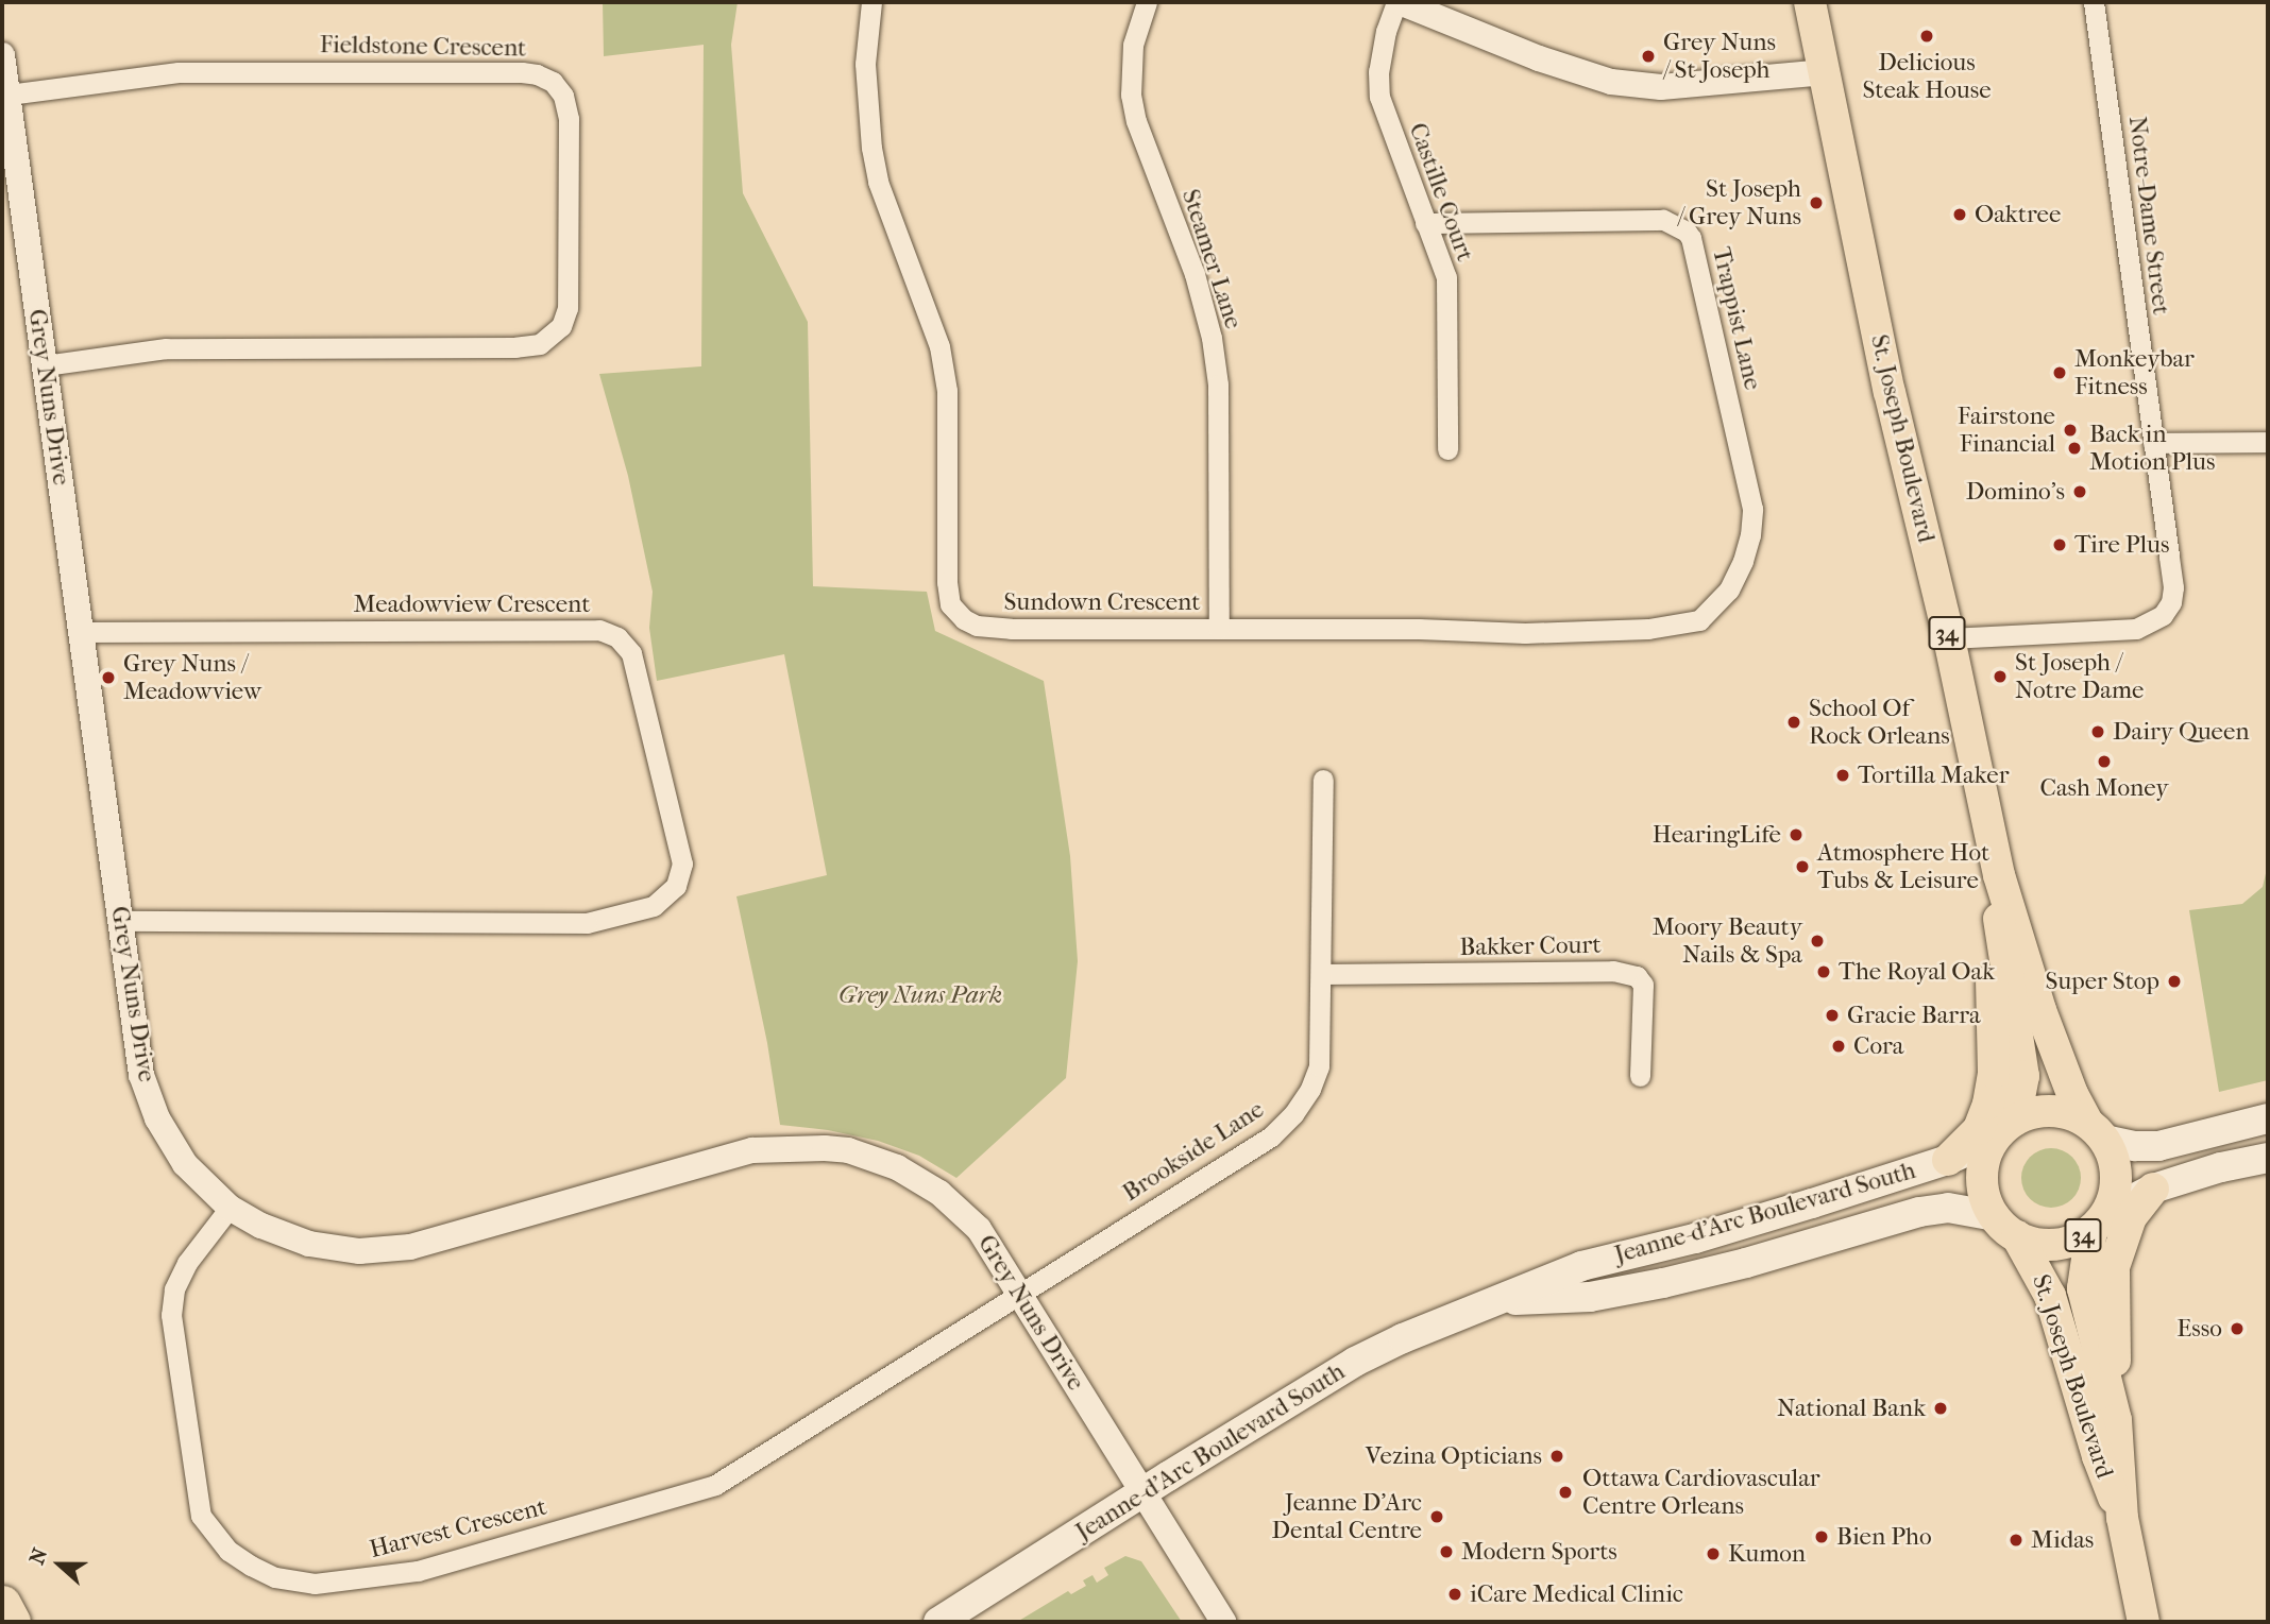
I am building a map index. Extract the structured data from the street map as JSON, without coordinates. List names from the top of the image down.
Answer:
{
  "streets": {
    "main road": ["St. Joseph Boulevard", "34", "Jeanne-d'Arc Boulevard South"],
    "street": [
      "Fieldstone Crescent",
      "Castille Court",
      "Notre-Dame Street",
      "Steamer Lane",
      "Trappist Lane",
      "Grey Nuns Drive",
      "Sundown Crescent",
      "Meadowview Crescent",
      "Bakker Court",
      "Brookside Lane",
      "Harvest Crescent"
    ]
  },
  "crossings": [
    ["Fieldstone Crescent", "Grey Nuns Drive"],
    ["Castille Court", "Trappist Lane"],
    ["Notre-Dame Street", "St. Joseph Boulevard"],
    ["Steamer Lane", "Sundown Crescent"],
    ["Trappist Lane", "Sundown Crescent"],
    ["Grey Nuns Drive", "Meadowview Crescent"],
    ["Grey Nuns Drive", "Brookside Lane"],
    ["Grey Nuns Drive", "Jeanne-d'Arc Boulevard South"],
    ["Grey Nuns Drive", "Harvest Crescent"],
    ["St. Joseph Boulevard", "34"],
    ["St. Joseph Boulevard", "Jeanne-d'Arc Boulevard South"],
    ["34", "Jeanne-d'Arc Boulevard South"],
    ["Bakker Court", "Brookside Lane"],
    ["Brookside Lane", "Harvest Crescent"]
  ],
  "parks": ["Grey Nuns Park"],
  "places": [
    "Delicious Steak House",
    "Grey Nuns / St Joseph",
    "St Joseph / Grey Nuns",
    "Oaktree",
    "Monkeybar Fitness",
    "Fairstone Financial",
    "Back in Motion Plus",
    "Domino's",
    "Tire Plus",
    "St Joseph / Notre Dame",
    "Grey Nuns / Meadowview",
    "School Of Rock Orleans",
    "Dairy Queen",
    "Cash Money",
    "Tortilla Maker",
    "HearingLife",
    "Atmosphere Hot Tubs & Leisure",
    "Moory Beauty Nails & Spa",
    "The Royal Oak",
    "Super Stop",
    "Gracie Barra",
    "Cora",
    "Esso",
    "National Bank",
    "Vezina Opticians",
    "Ottawa Cardiovascular Centre Orleans",
    "Jeanne D'Arc Dental Centre",
    "Bien Pho",
    "Midas",
    "Modern Sports",
    "Kumon",
    "iCare Medical Clinic"
  ],
  "north": "left"
}
